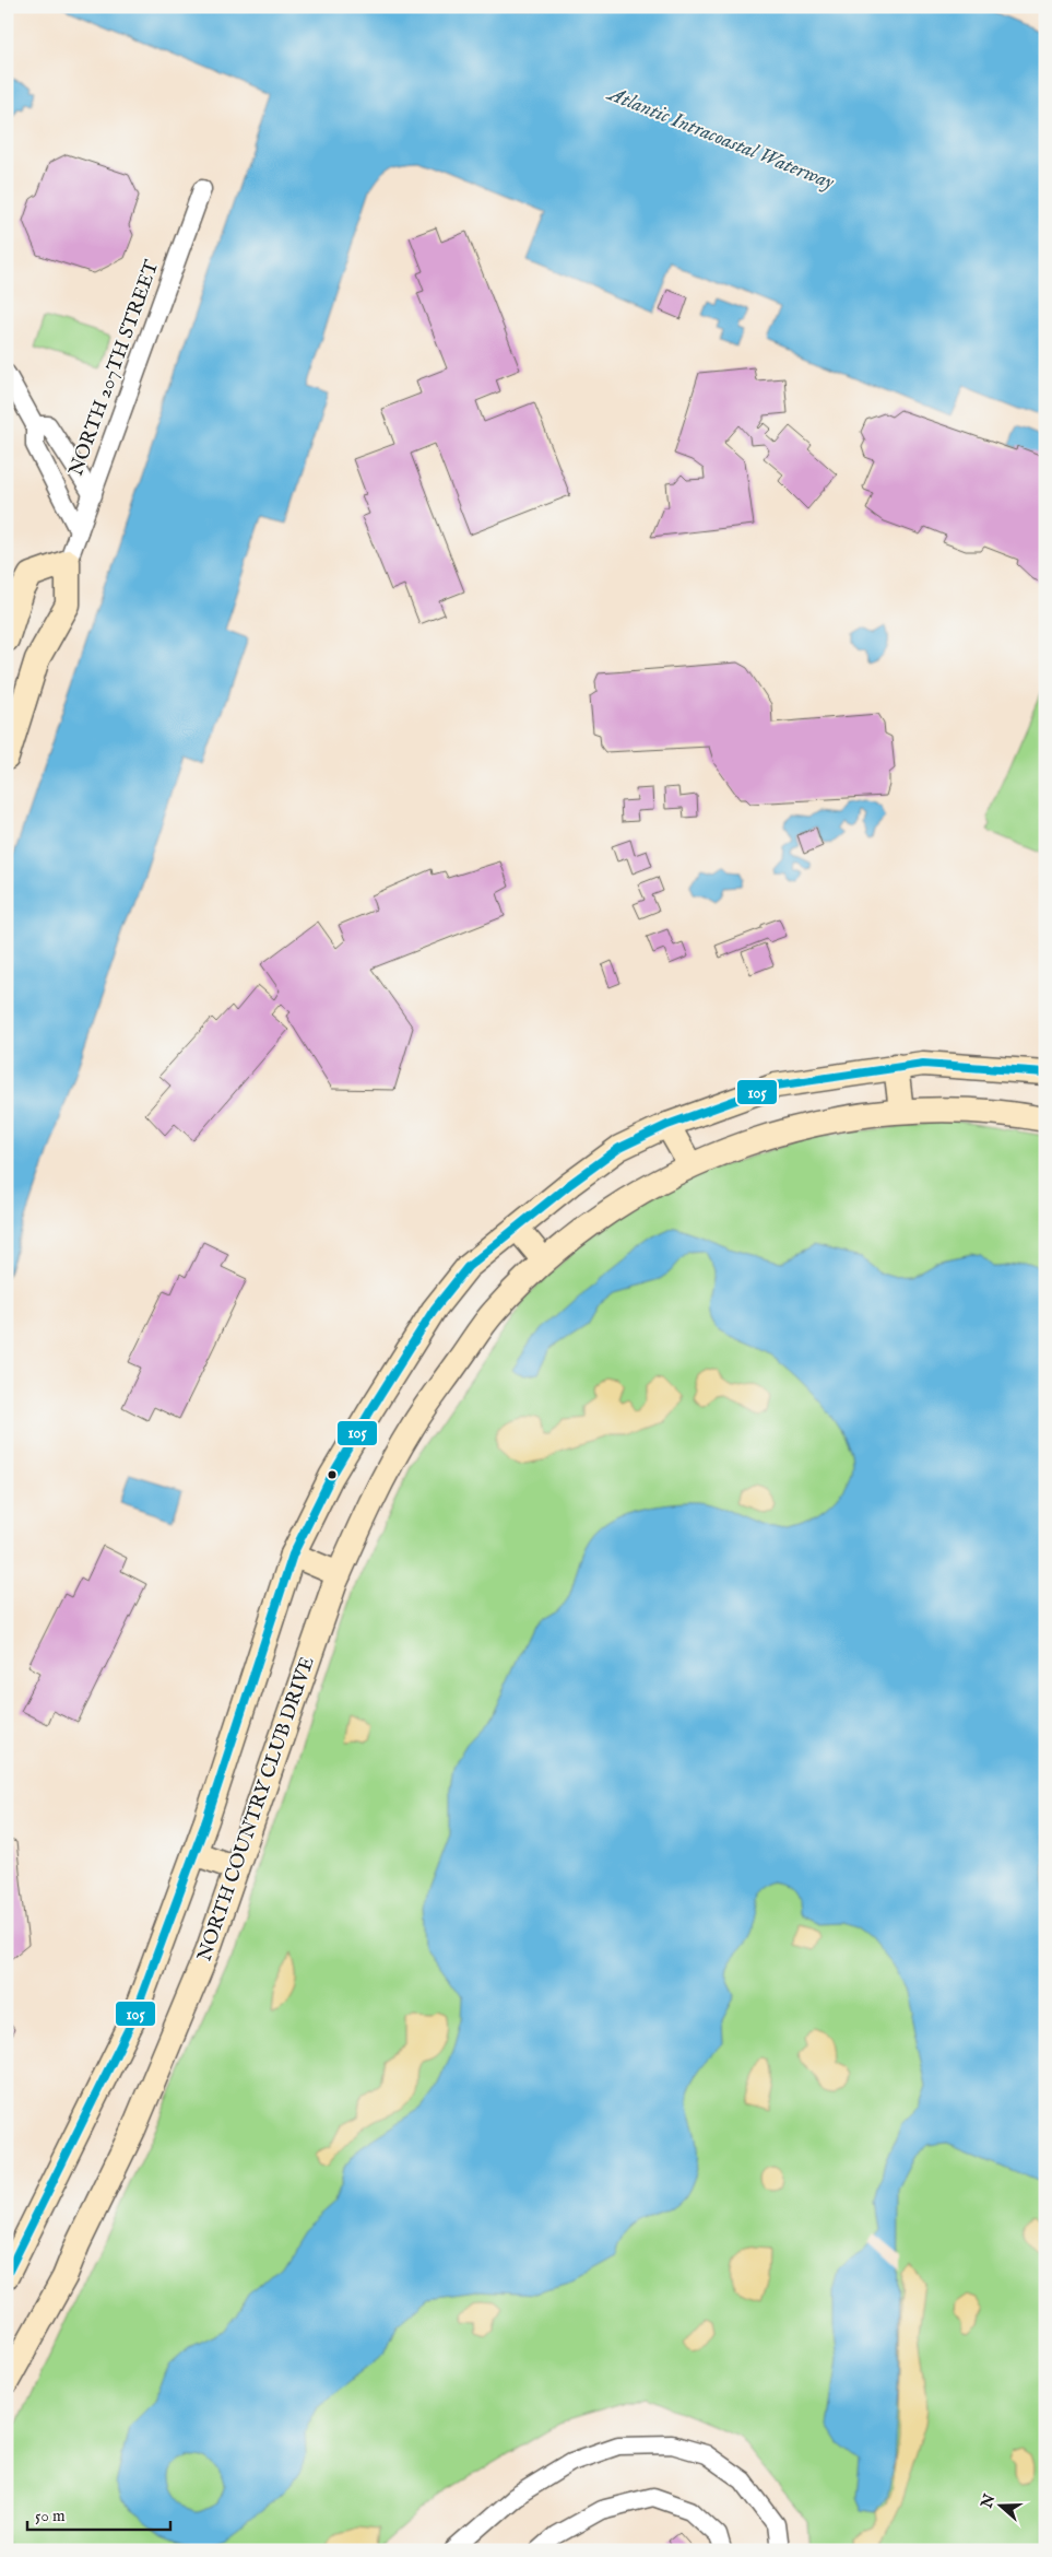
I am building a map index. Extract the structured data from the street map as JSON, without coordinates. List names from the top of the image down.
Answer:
{
  "streets": {
    "street": ["NORTH 207TH STREET", "NORTH COUNTRY CLUB DRIVE"]
  },
  "water": ["Atlantic Intracoastal Waterway"],
  "lines": ["transit line 105"],
  "scale_bar": "50 m",
  "north": "left"
}
